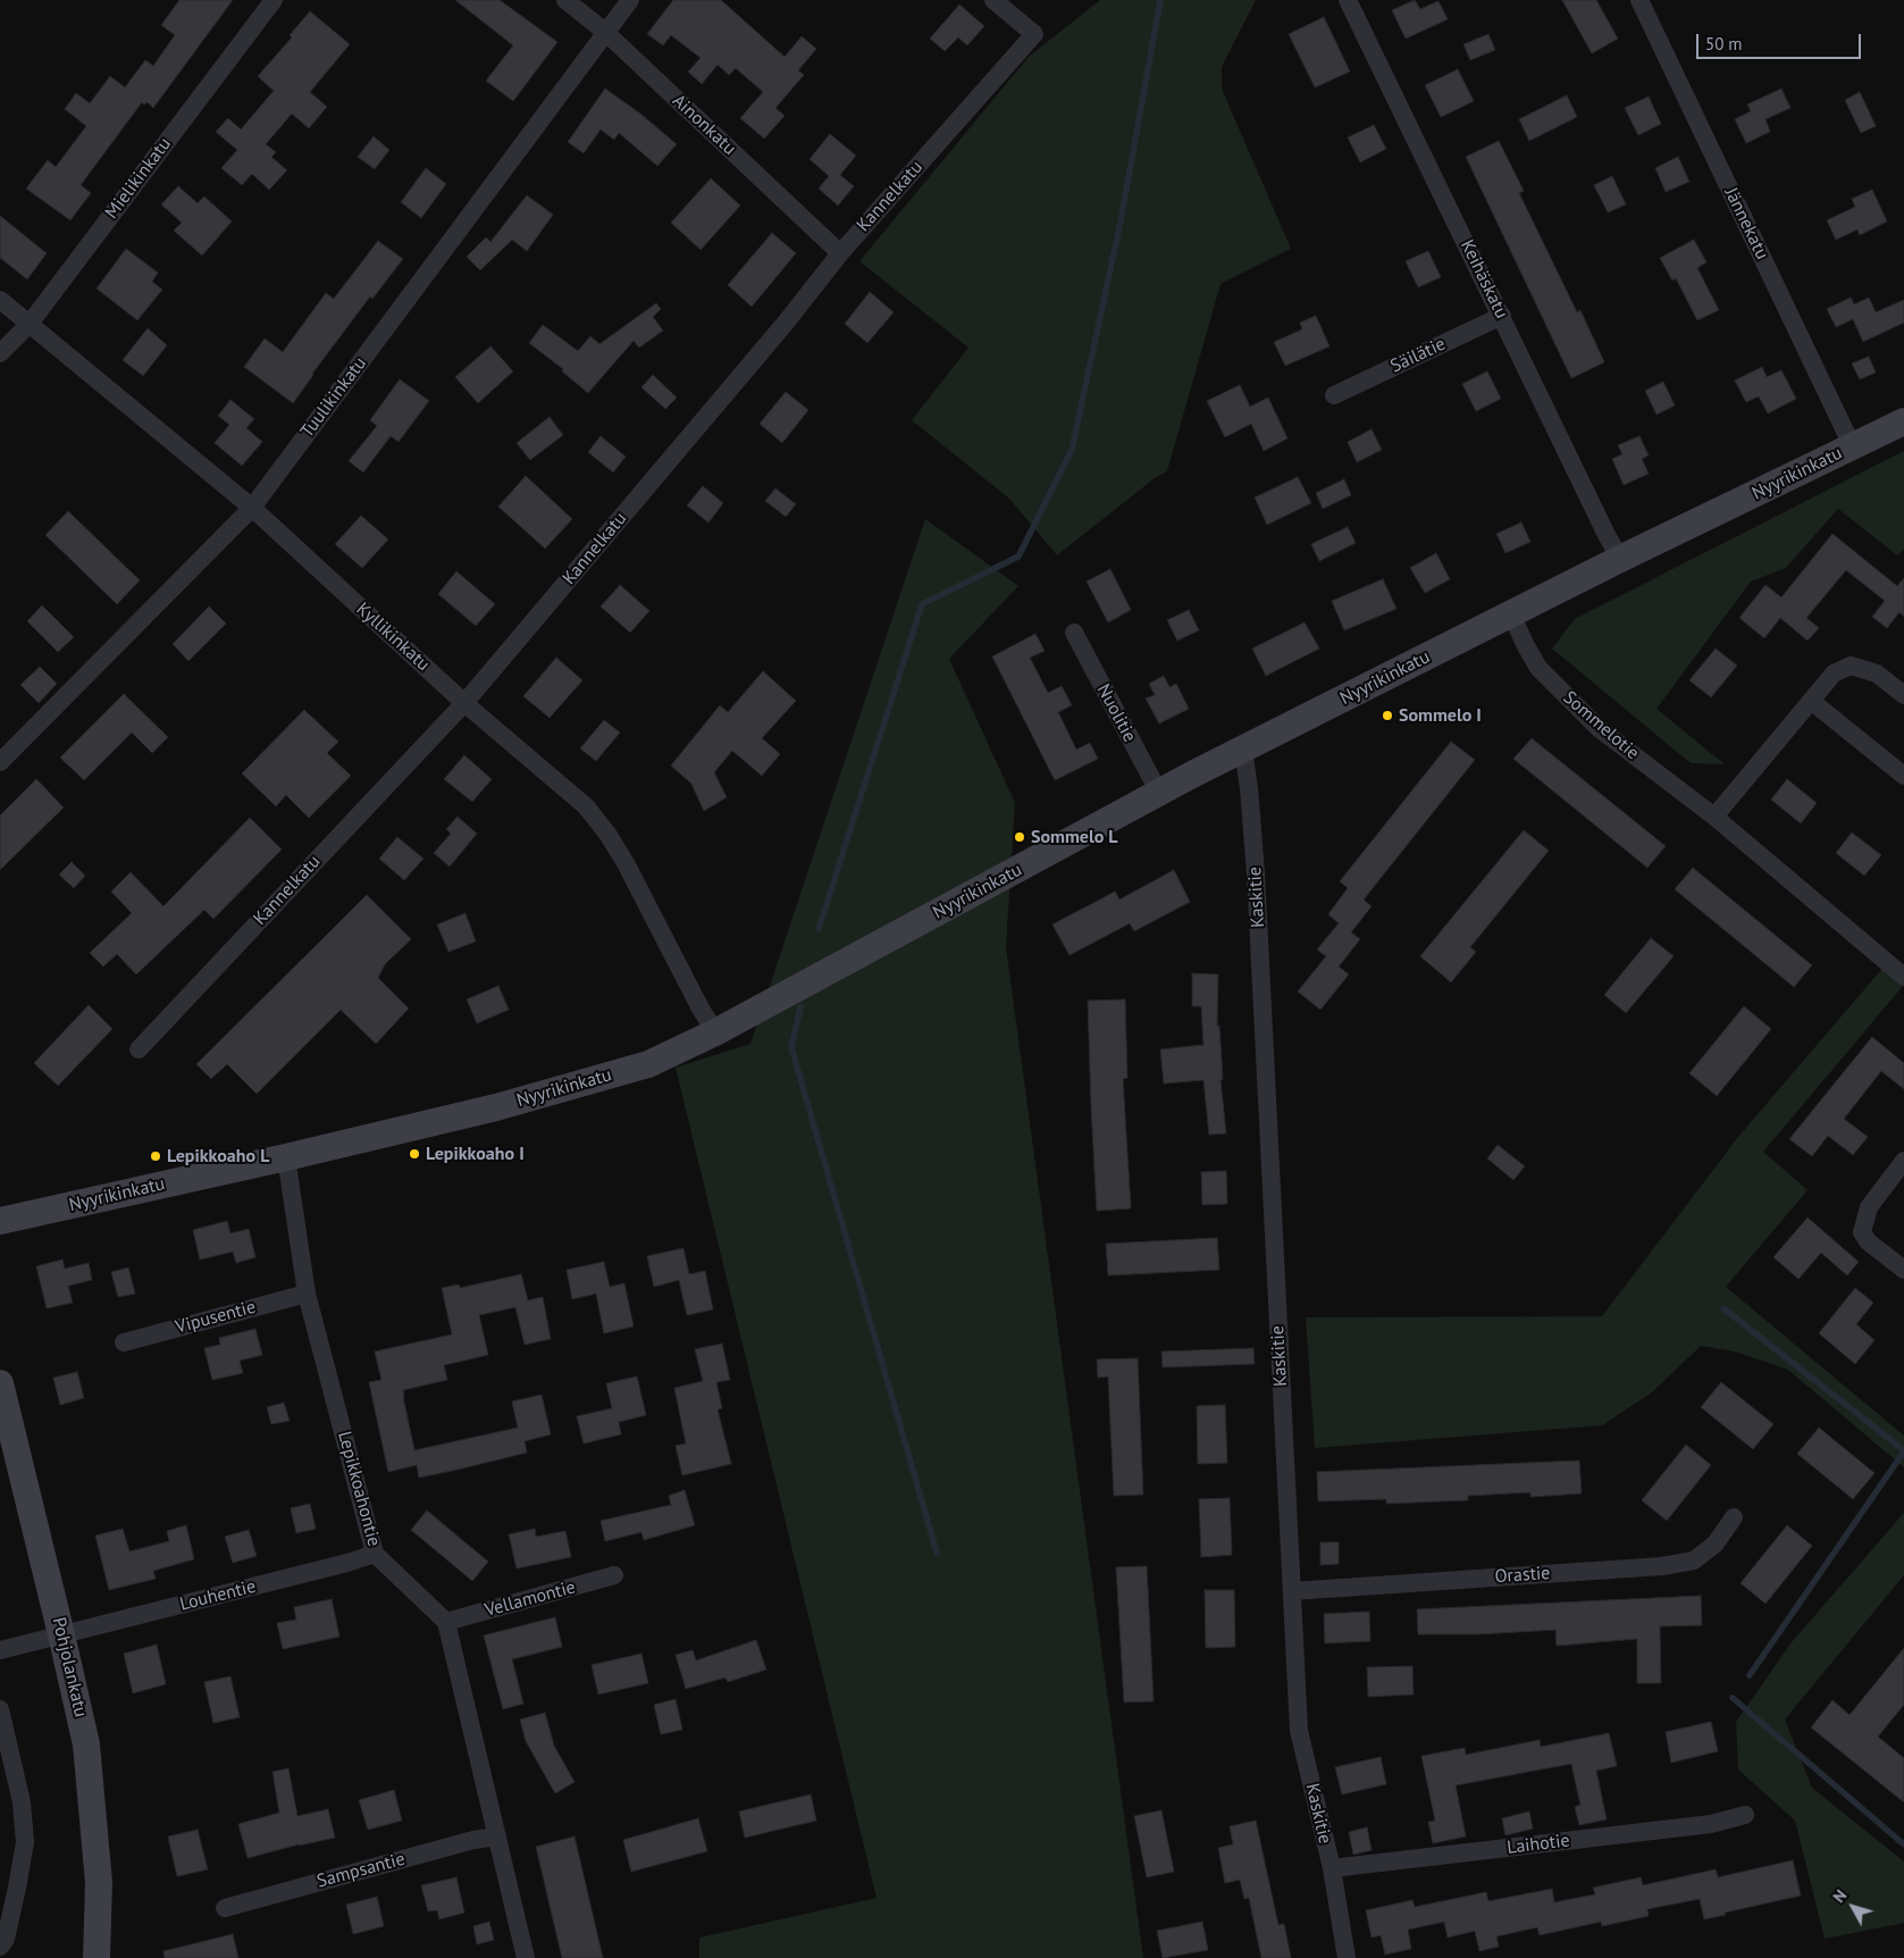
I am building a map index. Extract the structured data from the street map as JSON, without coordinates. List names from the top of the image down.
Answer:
{
  "streets": {
    "street": [
      "Ainonkatu",
      "Mielikinkatu",
      "Kannelkatu",
      "Jännekatu",
      "Keihäskatu",
      "Säilätie",
      "Tuulikinkatu",
      "Nyyrikinkatu",
      "Kyllikinkatu",
      "Nuolitie",
      "Sommelotie",
      "Kaskitie",
      "Vipusentie",
      "Lepikkoahontie",
      "Orastie",
      "Louhentie",
      "Vellamontie",
      "Pohjolankatu",
      "Laihotie",
      "Sampsantie"
    ]
  },
  "crossings": [
    ["Ainonkatu", "Kannelkatu"],
    ["Ainonkatu", "Tuulikinkatu"],
    ["Mielikinkatu", "Kyllikinkatu"],
    ["Kannelkatu", "Kyllikinkatu"],
    ["Jännekatu", "Nyyrikinkatu"],
    ["Keihäskatu", "Säilätie"],
    ["Keihäskatu", "Nyyrikinkatu"],
    ["Tuulikinkatu", "Kyllikinkatu"],
    ["Nyyrikinkatu", "Kyllikinkatu"],
    ["Nyyrikinkatu", "Nuolitie"],
    ["Nyyrikinkatu", "Sommelotie"],
    ["Nyyrikinkatu", "Kaskitie"],
    ["Nyyrikinkatu", "Lepikkoahontie"],
    ["Kaskitie", "Orastie"],
    ["Kaskitie", "Laihotie"],
    ["Vipusentie", "Lepikkoahontie"],
    ["Lepikkoahontie", "Louhentie"],
    ["Lepikkoahontie", "Vellamontie"],
    ["Louhentie", "Pohjolankatu"]
  ],
  "places": [
    "Sommelo I",
    "Sommelo L",
    "Lepikkoaho I",
    "Lepikkoaho L"
  ],
  "scale_bar": "50 m",
  "north": "top left"
}
